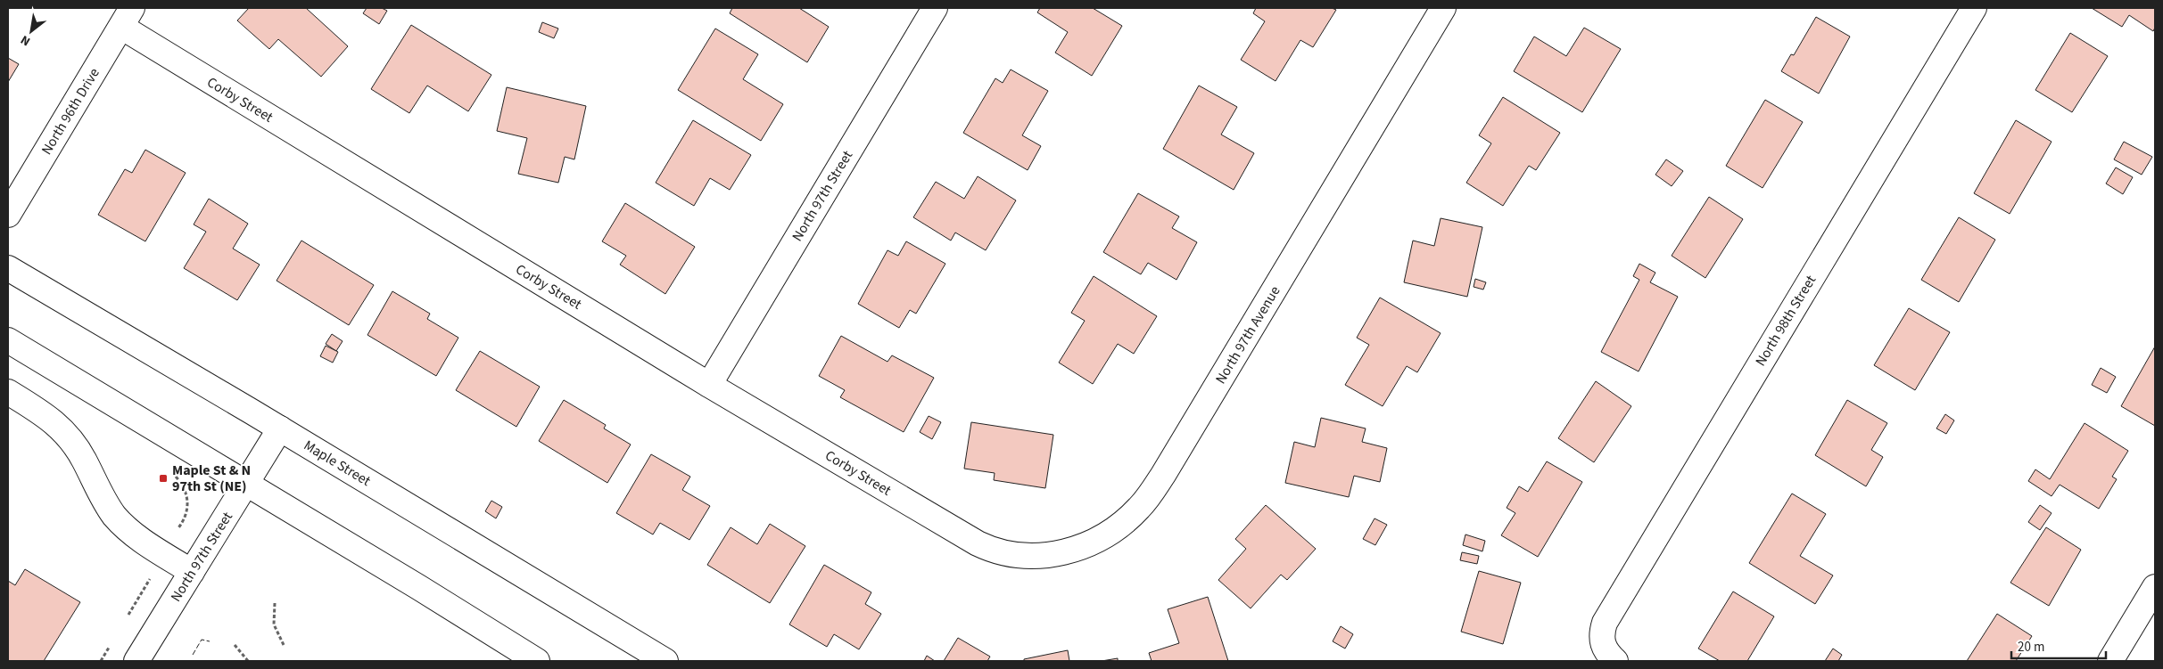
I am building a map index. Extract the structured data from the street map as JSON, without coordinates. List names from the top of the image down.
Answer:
{
  "streets": {
    "street": [
      "Corby Street",
      "North 96th Drive",
      "North 97th Street",
      "North 98th Street",
      "North 97th Avenue",
      "Maple Street"
    ]
  },
  "crossings": [
    ["Corby Street", "North 96th Drive"],
    ["Corby Street", "North 97th Street"],
    ["Corby Street", "North 97th Avenue"],
    ["North 97th Street", "Maple Street"]
  ],
  "places": {
    "transit": ["Maple St & N 97th St (NE)"]
  },
  "scale_bar": "20 m",
  "north": "bottom left"
}
